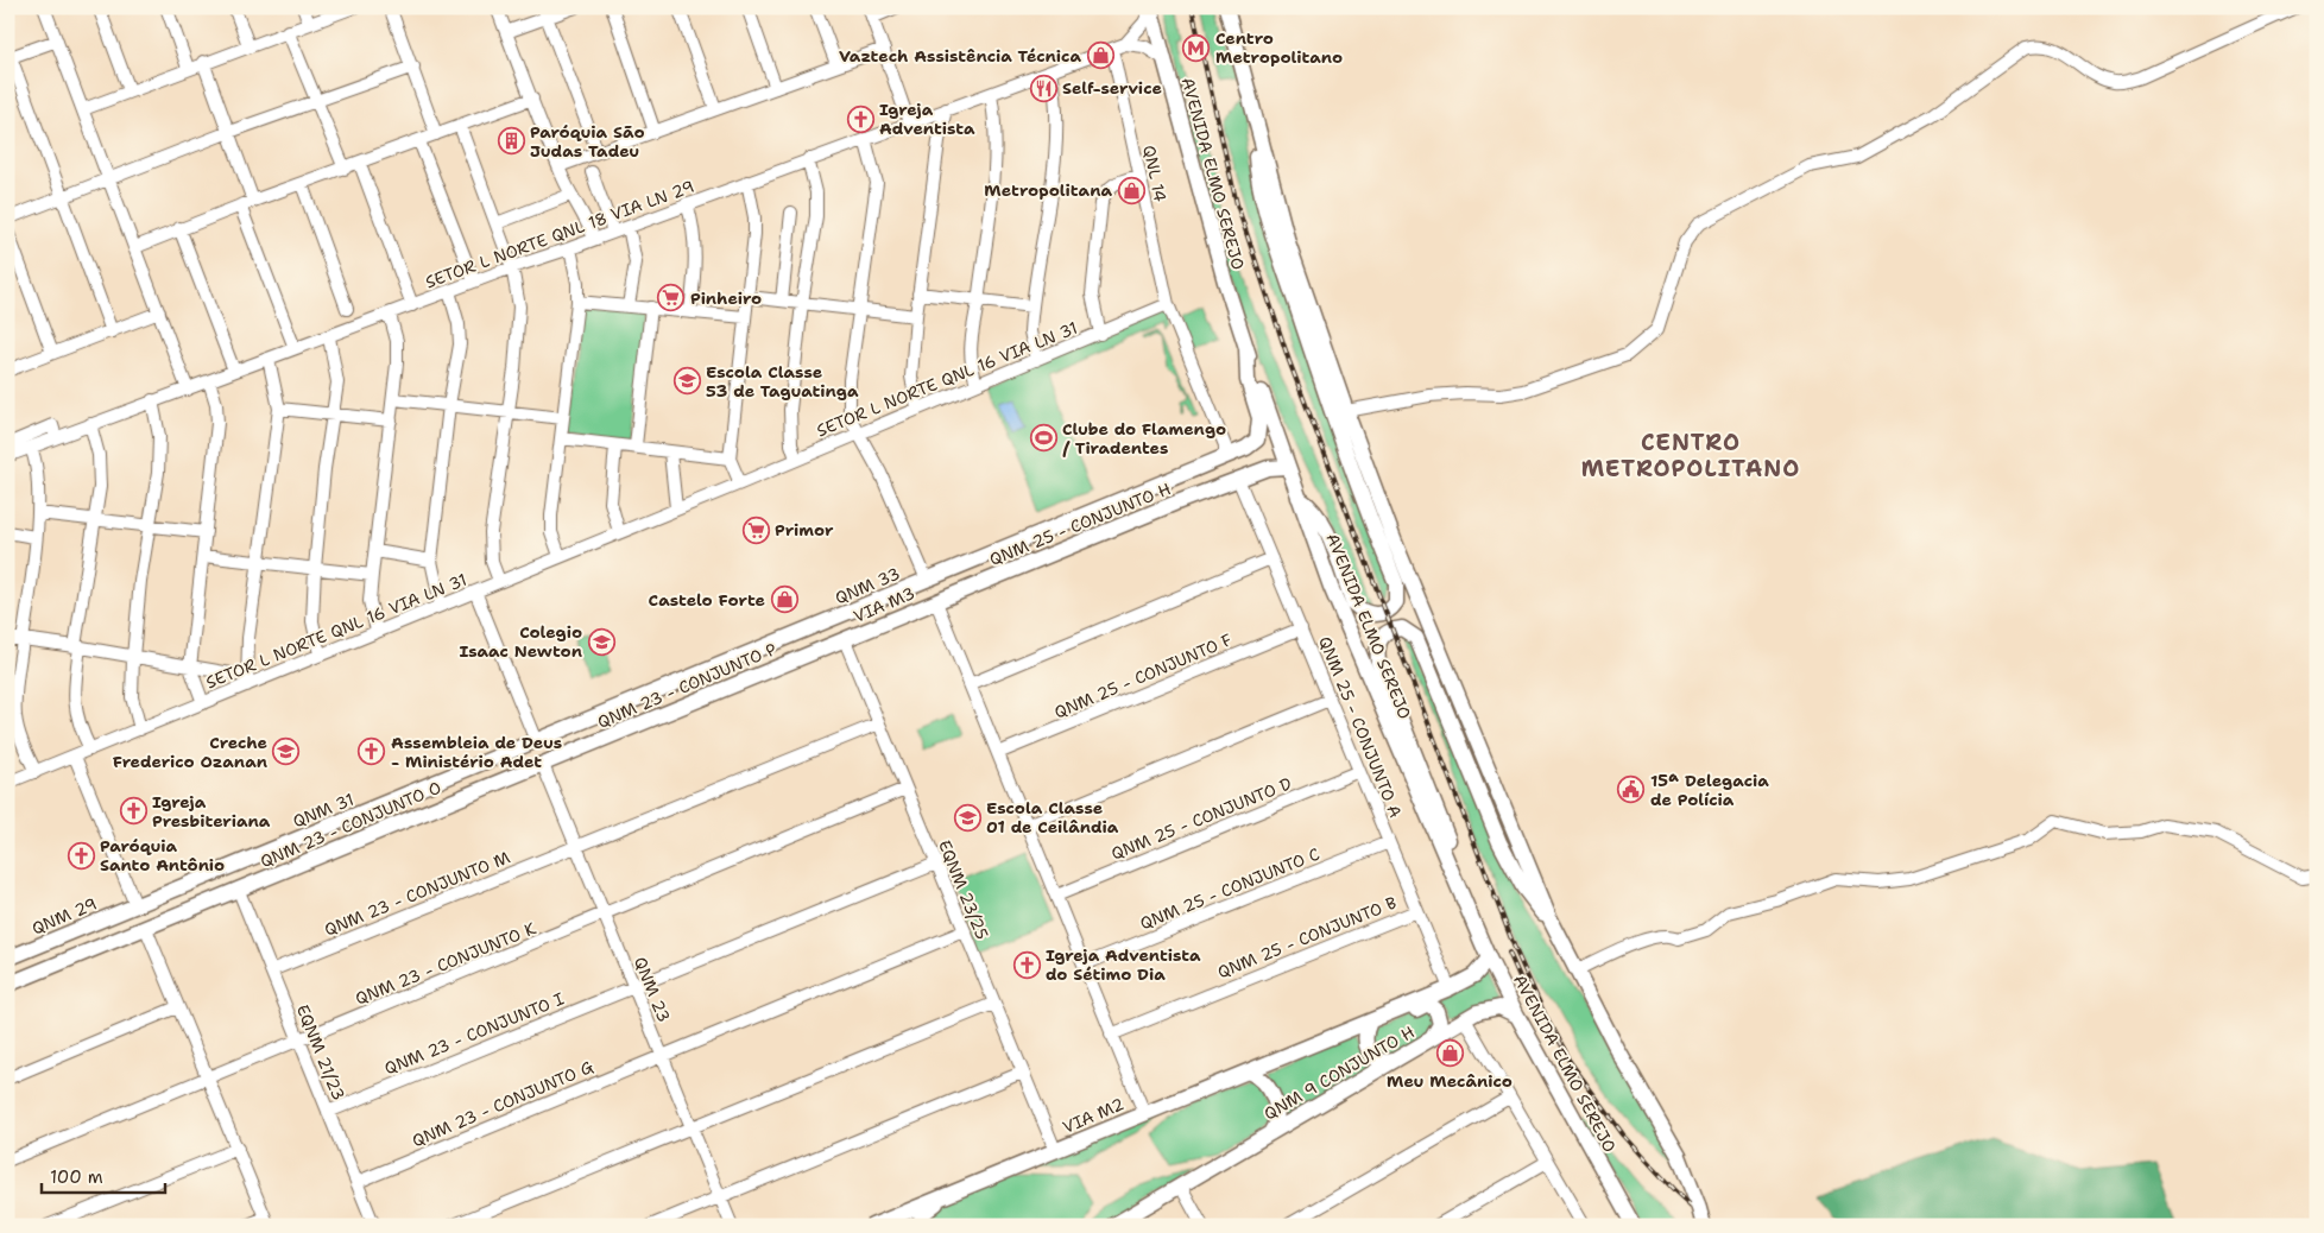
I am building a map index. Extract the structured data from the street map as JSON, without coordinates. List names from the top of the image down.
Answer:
{
  "streets": {
    "main road": [
      "AVENIDA ELMO SEREJO",
      "QNM 25 - CONJUNTO H",
      "QNM 33",
      "VIA M3",
      "QNM 23 - CONJUNTO P",
      "QNM 31",
      "QNM 23 - CONJUNTO O",
      "QNM 29",
      "QNM 9 CONJUNTO H",
      "VIA M2"
    ],
    "street": [
      "QNL 14",
      "SETOR L NORTE QNL 18 VIA LN 29",
      "SETOR L NORTE QNL 16 VIA LN 31",
      "QNM 25 - CONJUNTO F",
      "QNM 25 - CONJUNTO A",
      "QNM 25 - CONJUNTO D",
      "QNM 25 - CONJUNTO C",
      "EQNM 23/25",
      "QNM 23 - CONJUNTO M",
      "QNM 25 - CONJUNTO B",
      "QNM 23 - CONJUNTO K",
      "QNM 23",
      "QNM 23 - CONJUNTO I",
      "EQNM 21/23",
      "QNM 23 - CONJUNTO G"
    ]
  },
  "crossings": [
    ["QNL 14", "SETOR L NORTE QNL 18 VIA LN 29"],
    ["QNL 14", "SETOR L NORTE QNL 16 VIA LN 31"],
    ["AVENIDA ELMO SEREJO", "QNM 33"],
    ["AVENIDA ELMO SEREJO", "QNM 9 CONJUNTO H"],
    ["QNM 25 - CONJUNTO H", "VIA M3"],
    ["QNM 25 - CONJUNTO H", "QNM 25 - CONJUNTO A"],
    ["QNM 33", "QNM 31"],
    ["VIA M3", "QNM 23 - CONJUNTO P"],
    ["VIA M3", "EQNM 23/25"],
    ["QNM 25 - CONJUNTO F", "QNM 25 - CONJUNTO A"],
    ["QNM 23 - CONJUNTO P", "QNM 23 - CONJUNTO O"],
    ["QNM 23 - CONJUNTO P", "EQNM 23/25"],
    ["QNM 23 - CONJUNTO P", "QNM 23"],
    ["QNM 25 - CONJUNTO A", "QNM 25 - CONJUNTO D"],
    ["QNM 25 - CONJUNTO A", "QNM 25 - CONJUNTO C"],
    ["QNM 25 - CONJUNTO A", "QNM 25 - CONJUNTO B"],
    ["QNM 31", "QNM 29"],
    ["QNM 23 - CONJUNTO O", "QNM 23"],
    ["QNM 23 - CONJUNTO O", "EQNM 21/23"],
    ["EQNM 23/25", "QNM 23 - CONJUNTO M"],
    ["EQNM 23/25", "QNM 23 - CONJUNTO K"],
    ["EQNM 23/25", "QNM 23 - CONJUNTO I"],
    ["EQNM 23/25", "QNM 23 - CONJUNTO G"],
    ["EQNM 23/25", "VIA M2"],
    ["QNM 23 - CONJUNTO M", "QNM 23"],
    ["QNM 23 - CONJUNTO M", "EQNM 21/23"],
    ["QNM 23 - CONJUNTO K", "QNM 23"],
    ["QNM 23 - CONJUNTO K", "EQNM 21/23"],
    ["QNM 23", "QNM 23 - CONJUNTO I"],
    ["QNM 23", "QNM 23 - CONJUNTO G"],
    ["QNM 23 - CONJUNTO I", "EQNM 21/23"],
    ["EQNM 21/23", "QNM 23 - CONJUNTO G"]
  ],
  "districts": ["CENTRO METROPOLITANO"],
  "places": {
    "metro station": ["Centro Metropolitano"],
    "shop": [
      "Vaztech Assistência Técnica",
      "Metropolitana",
      "Castelo Forte",
      "Meu Mecânico"
    ],
    "restaurant": ["Self-service"],
    "church": [
      "Igreja Adventista",
      "Assembleia de Deus - Ministério Adet",
      "Igreja Presbiteriana",
      "Paróquia Santo Antônio",
      "Igreja Adventista do Sétimo Dia"
    ],
    "building": ["Paróquia São Judas Tadeu"],
    "supermarket": ["Pinheiro", "Primor"],
    "school or university": [
      "Escola Classe 53 de Taguatinga",
      "Colegio Isaac Newton",
      "Creche Frederico Ozanan",
      "Escola Classe 01 de Ceilândia"
    ],
    "sports": ["Clube do Flamengo / Tiradentes"],
    "public building": ["15ª Delegacia de Polícia"]
  },
  "scale_bar": "100 m"
}
